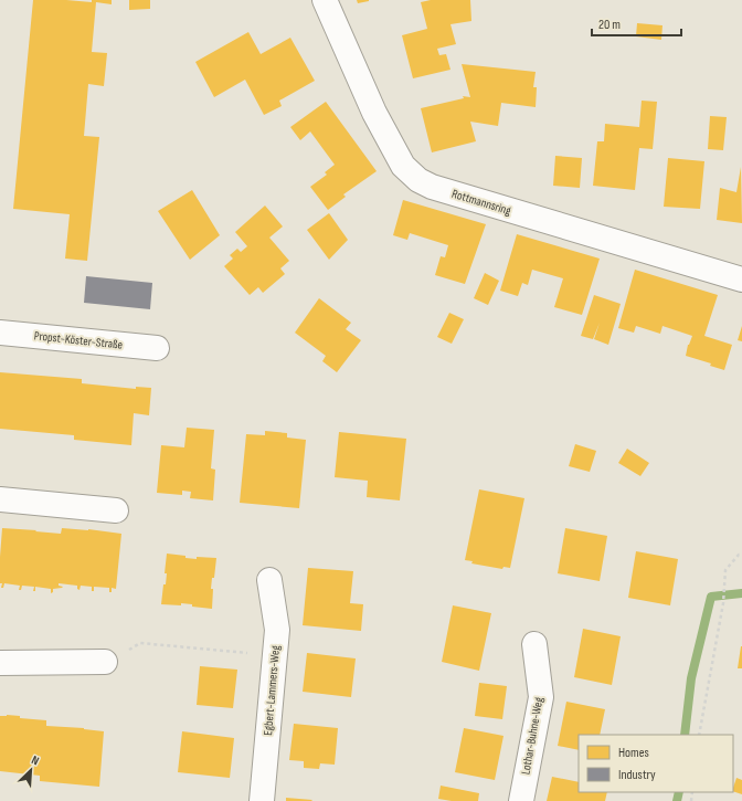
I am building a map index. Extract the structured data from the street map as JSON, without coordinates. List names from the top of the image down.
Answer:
{
  "streets": {
    "street": [
      "Rottmannsring",
      "Propst-Köster-Straße",
      "Egbert-Lammers-Weg",
      "Lothar-Buhne-Weg"
    ]
  },
  "legend": ["Homes", "Industry"],
  "scale_bar": "20 m",
  "north": "top right"
}
